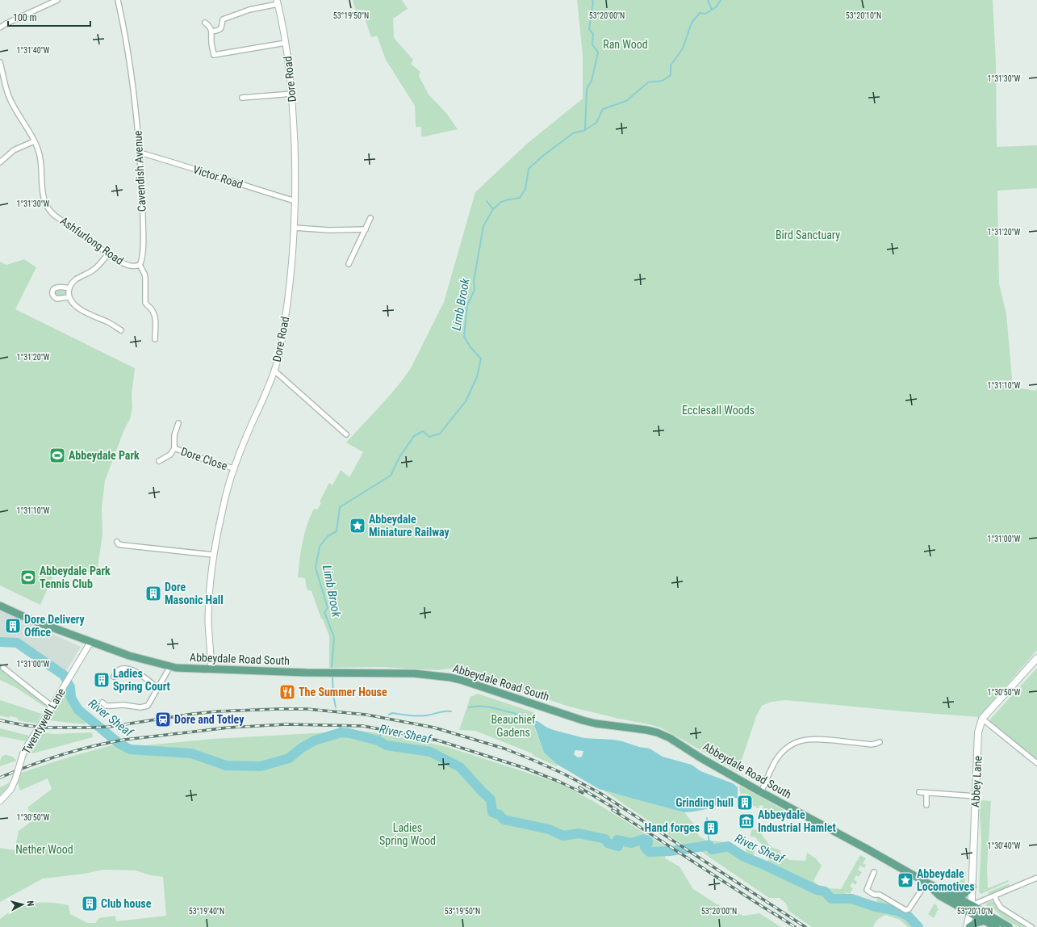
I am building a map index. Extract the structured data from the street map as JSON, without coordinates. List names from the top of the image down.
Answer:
{
  "streets": {
    "main road": ["Abbeydale Road South", "Abbey Lane"],
    "street": [
      "Dore Road",
      "Cavendish Avenue",
      "Victor Road",
      "Ashfurlong Road",
      "Dore Close",
      "Twentywell Lane"
    ]
  },
  "crossings": [
    ["Dore Road", "Victor Road"],
    ["Dore Road", "Dore Close"],
    ["Dore Road", "Abbeydale Road South"],
    ["Cavendish Avenue", "Victor Road"],
    ["Cavendish Avenue", "Ashfurlong Road"],
    ["Abbeydale Road South", "Twentywell Lane"],
    ["Abbeydale Road South", "Abbey Lane"]
  ],
  "water": ["Limb Brook", "River Sheaf"],
  "parks": [
    "Ran Wood",
    "Bird Sanctuary",
    "Ecclesall Woods",
    "Beauchief Gadens",
    "Ladies Spring Wood",
    "Nether Wood"
  ],
  "places": {
    "sports": ["Abbeydale Park", "Abbeydale Park Tennis Club"],
    "place": ["Abbeydale Miniature Railway", "Abbeydale Locomotives"],
    "building": [
      "Dore Masonic Hall",
      "Dore Delivery Office",
      "Ladies Spring Court",
      "Grinding hull",
      "Hand forges",
      "Club house"
    ],
    "restaurant": ["The Summer House"],
    "station": ["Dore and Totley"],
    "museum": ["Abbeydale Industrial Hamlet"]
  },
  "scale_bar": "100 m",
  "north": "right",
  "coordinates": [
    "53°19'50\"N",
    "53°20'00\"N",
    "53°20'10\"N",
    "1°31'40\"W",
    "1°31'30\"W",
    "1°31'20\"W",
    "1°31'10\"W",
    "1°31'00\"W",
    "1°30'50\"W",
    "1°30'40\"W",
    "53°19'40\"N"
  ]
}
